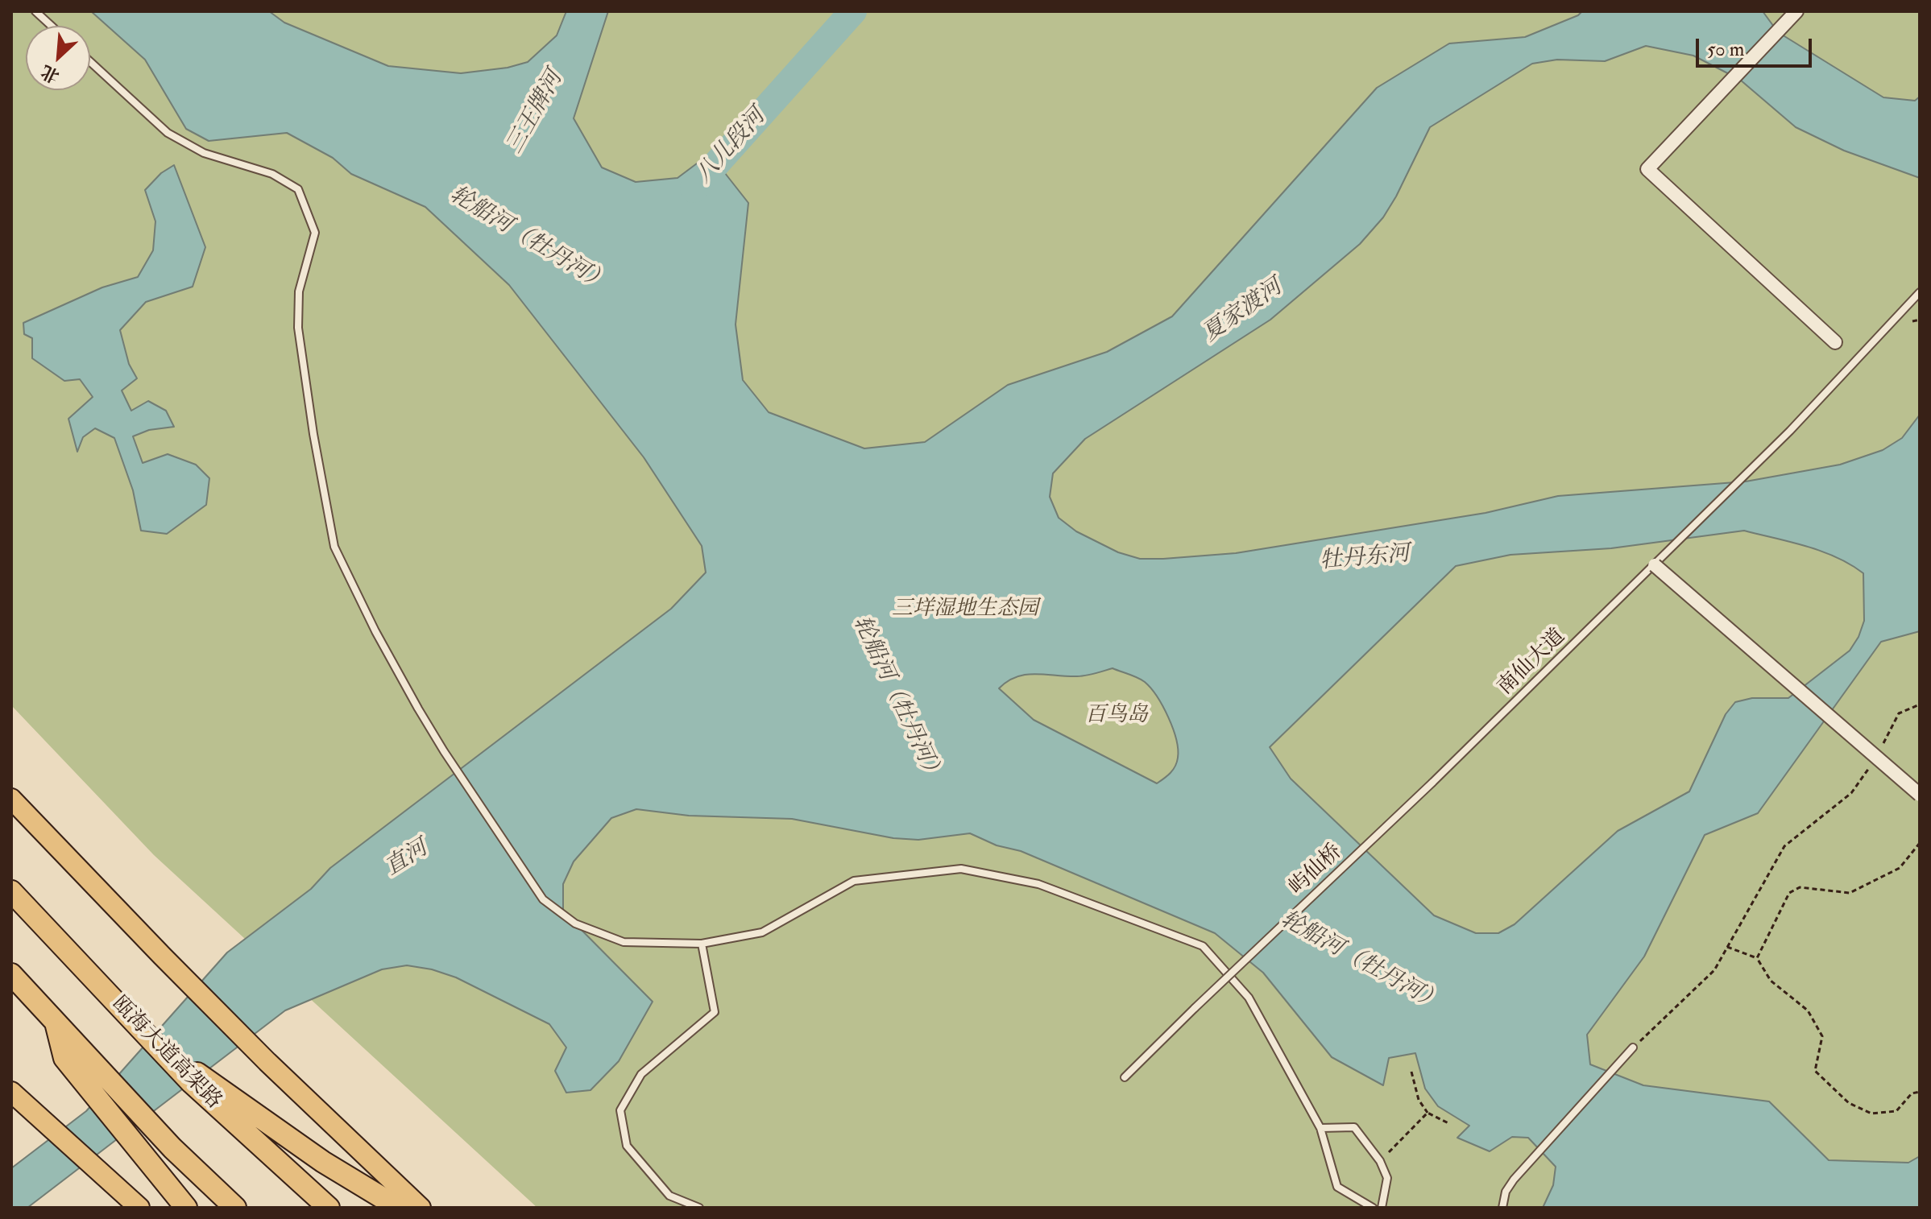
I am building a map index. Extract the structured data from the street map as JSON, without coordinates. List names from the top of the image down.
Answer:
{
  "streets": {
    "highway": ["瓯海大道高架路"],
    "lane": ["南仙大道", "屿仙桥"]
  },
  "crossings": [
    ["南仙大道", "屿仙桥"]
  ],
  "water": [
    "三王牌河",
    "八儿段河",
    "轮船河（牡丹河）",
    "夏家渡河",
    "牡丹东河",
    "直河"
  ],
  "parks": ["三垟湿地生态园", "百鸟岛"],
  "scale_bar": "50 m",
  "north": "bottom left"
}
